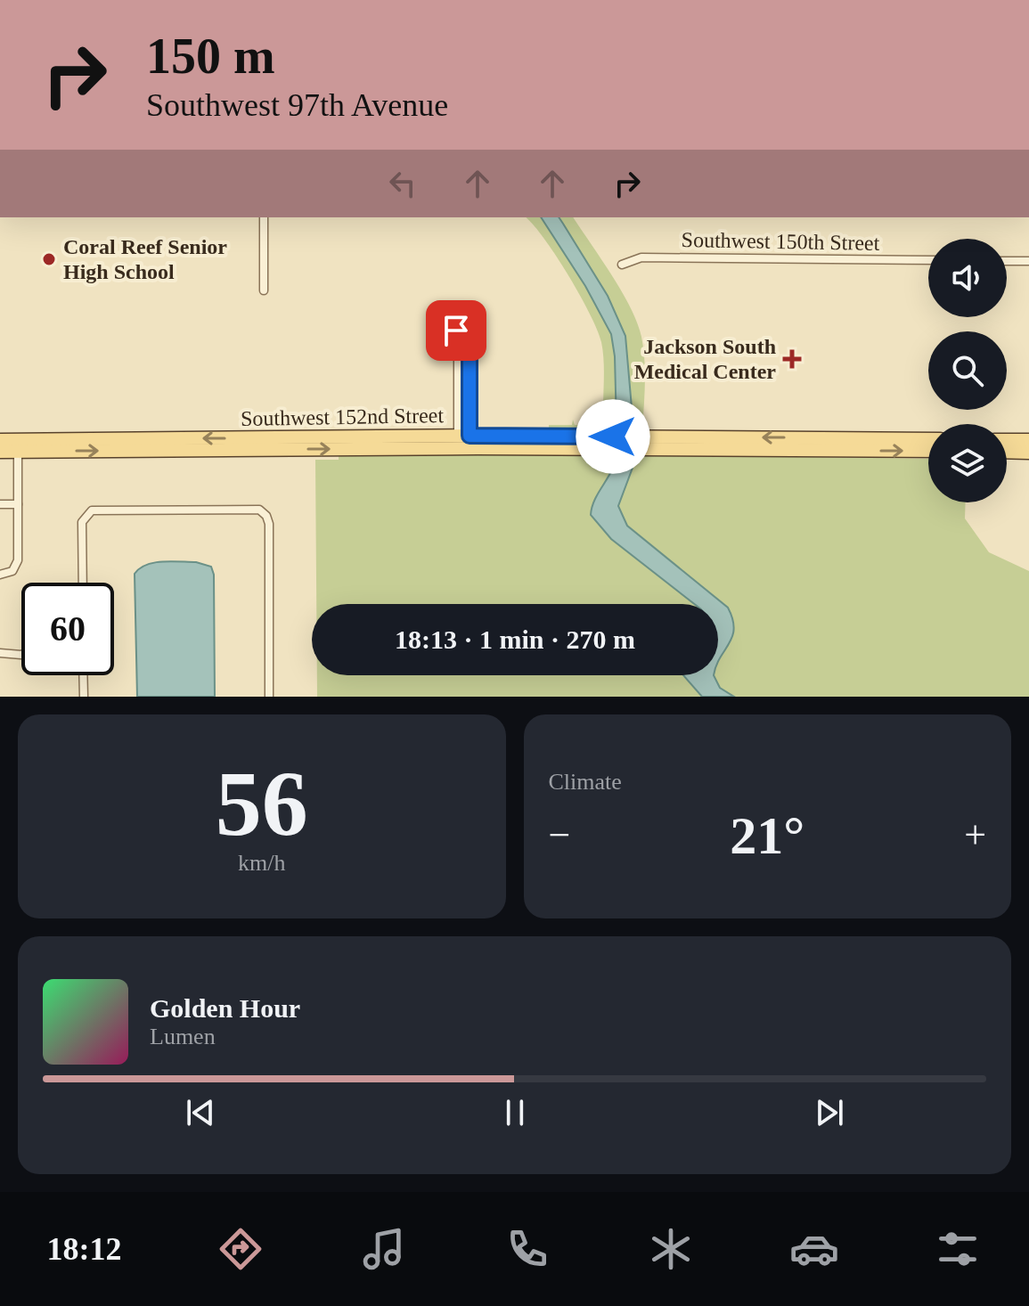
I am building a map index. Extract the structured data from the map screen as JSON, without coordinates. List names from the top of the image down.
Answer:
{
  "streets": {
    "main road": ["Southwest 152nd Street"],
    "street": ["Southwest 150th Street"]
  },
  "places": {
    "other": ["Coral Reef Senior High School"],
    "health": ["Jackson South Medical Center"]
  },
  "page": {
    "turn": ["150 m", "Southwest 97th Avenue"],
    "limit": "60",
    "trip": "18:13 · 1 min · 270 m",
    "tile": [
      ["56", "km/h"],
      "Climate"
    ],
    "heat": ["−", "21°", "+"],
    "song": ["Golden Hour", "Lumen"],
    "tabs": "18:12"
  }
}
